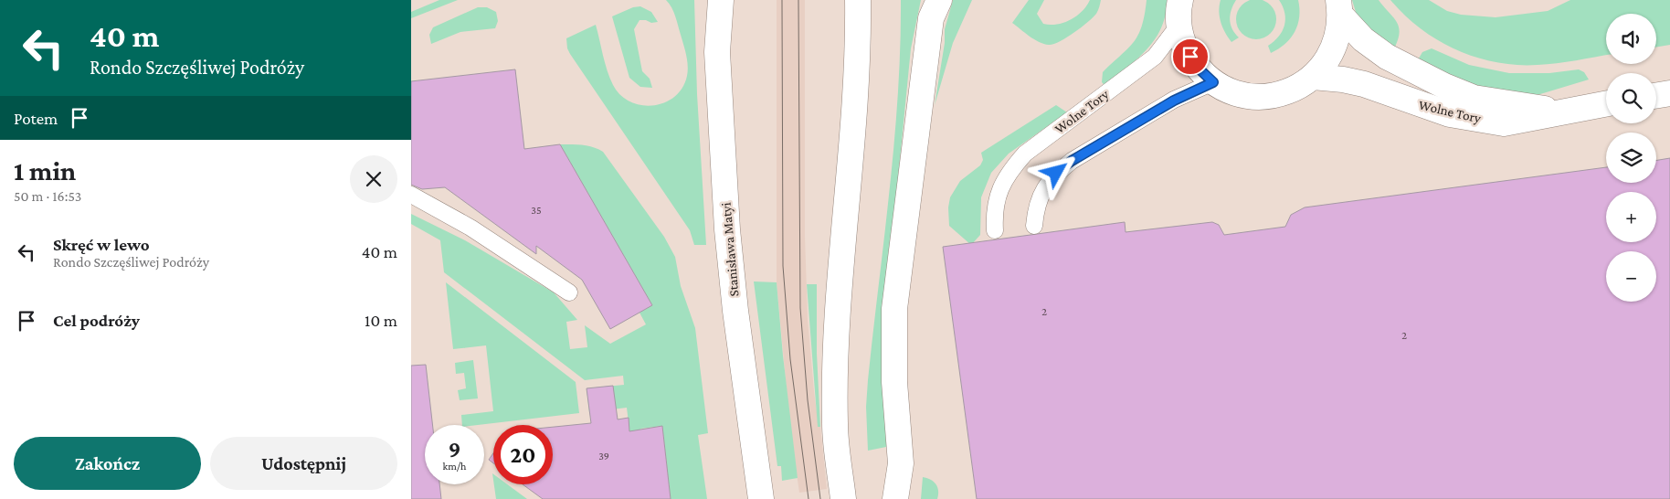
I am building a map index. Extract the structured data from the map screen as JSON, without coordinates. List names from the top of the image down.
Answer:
{
  "streets": {
    "street": ["Wolne Tory", "Stanisława Matyi"]
  },
  "house_numbers": [
    "35",
    "2",
    "2",
    "39"
  ],
  "page": {
    "turn": ["40 m", "Rondo Szczęśliwej Podróży"],
    "map_buttons": ["+", "−"],
    "then": "Potem",
    "heading": ["1 min", "50 m · 16:53"],
    "list": [
      {
        "name": "Skręć w lewo",
        "note": "Rondo Szczęśliwej Podróży",
        "value": "40 m"
      },
      {
        "name": "Cel podróży",
        "value": "10 m"
      }
    ],
    "speed": "9 km/h",
    "limit": "20",
    "buttons": ["Zakończ", "Udostępnij"]
  }
}
